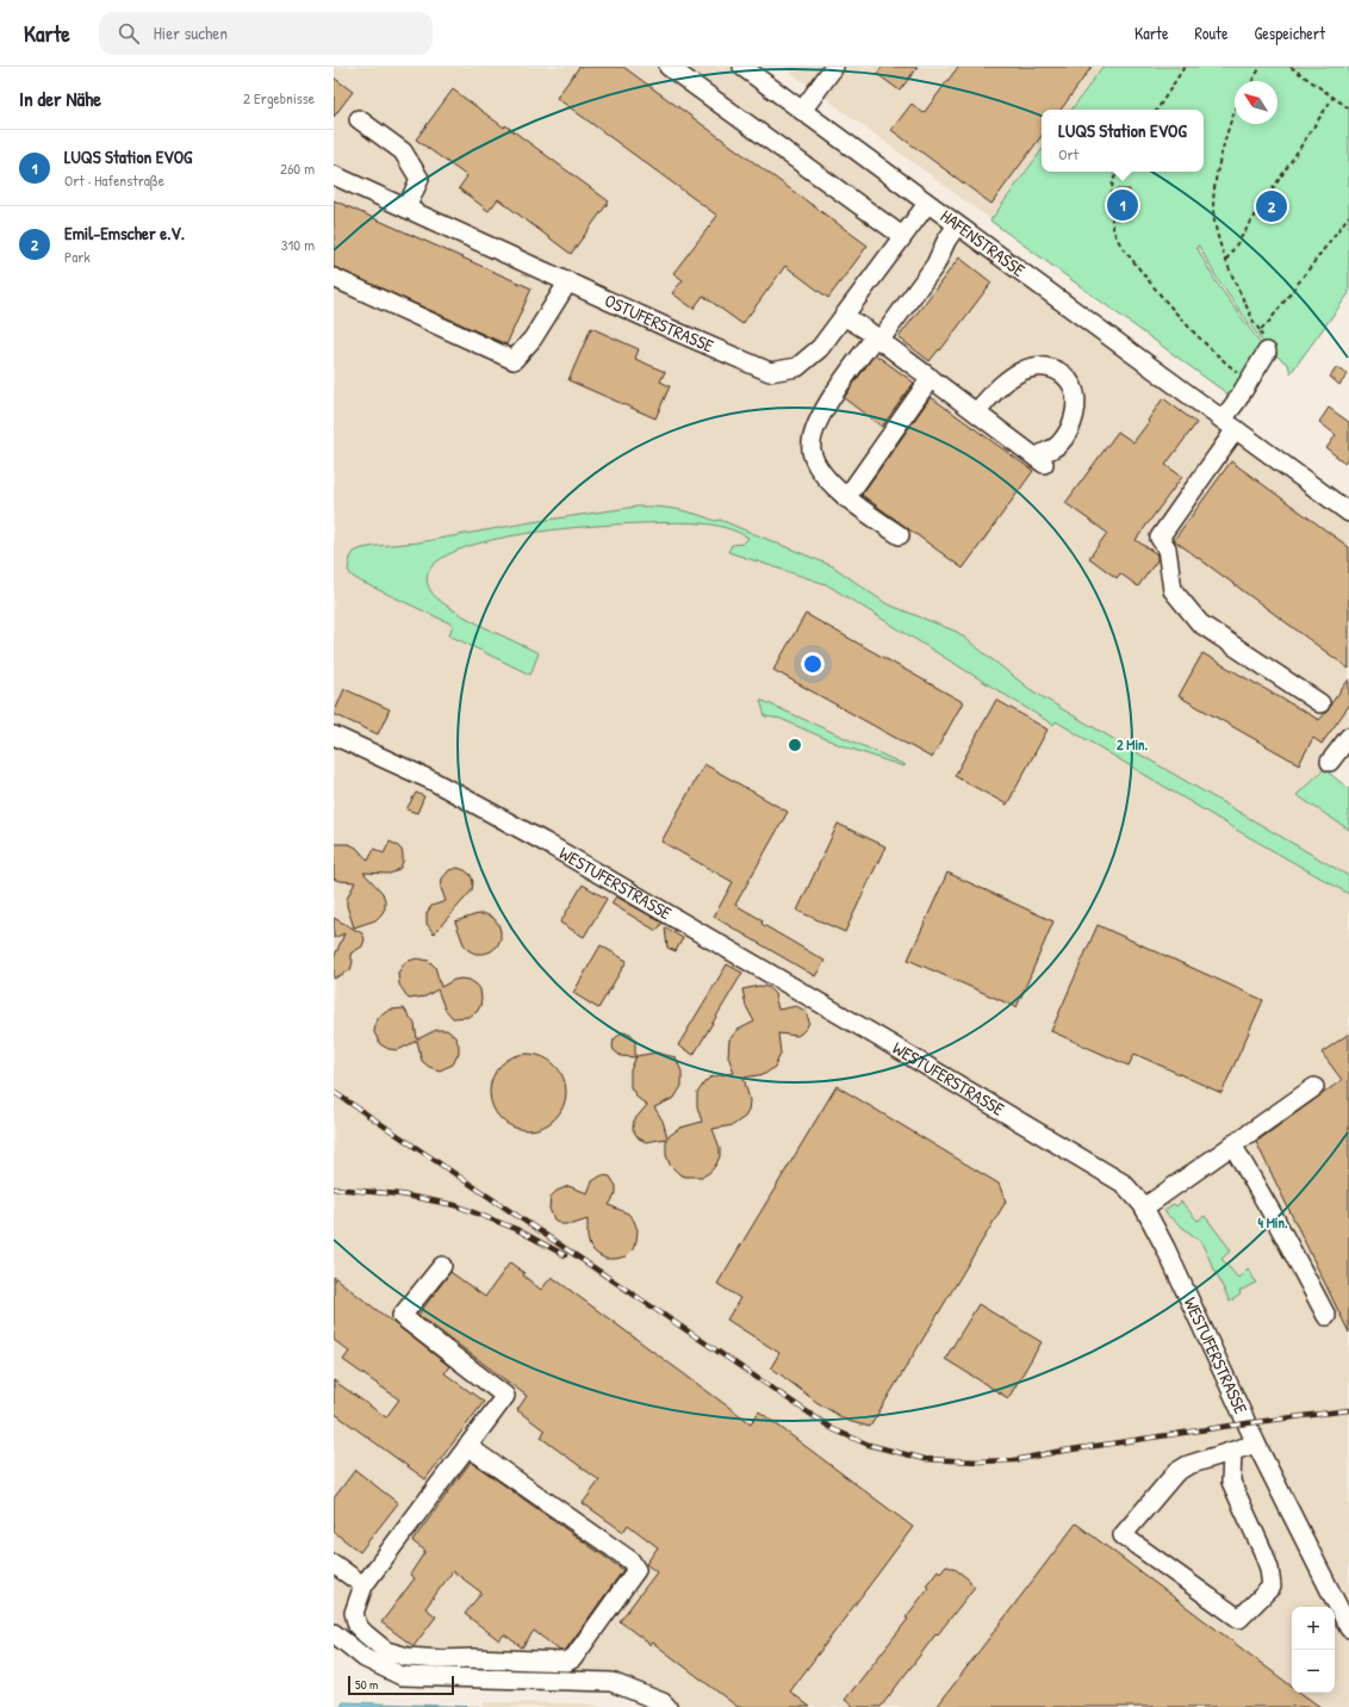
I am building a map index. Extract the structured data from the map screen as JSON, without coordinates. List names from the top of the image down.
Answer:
{
  "streets": {
    "street": ["HAFENSTRASSE", "OSTUFERSTRASSE", "WESTUFERSTRASSE"]
  },
  "crossings": [
    ["HAFENSTRASSE", "OSTUFERSTRASSE"]
  ],
  "scale_bar": "50 m",
  "north": "top left",
  "page": {
    "header": "Karte",
    "search": "Hier suchen",
    "nav": ["Karte", "Route", "Gespeichert"],
    "heading": ["In der Nähe", "2 Ergebnisse"],
    "popup": ["LUQS Station EVOG", "Ort"],
    "list": [
      {
        "mark": "1",
        "name": "LUQS Station EVOG",
        "note": "Ort · Hafenstraße",
        "value": "260 m"
      },
      {
        "mark": "2",
        "name": "Emil-Emscher e.V.",
        "note": "Park",
        "value": "310 m"
      }
    ],
    "pins": ["1", "2"],
    "map_buttons": ["+", "−"],
    "scale": "50 m"
  },
  "rings": ["2 Min.", "4 Min."]
}
